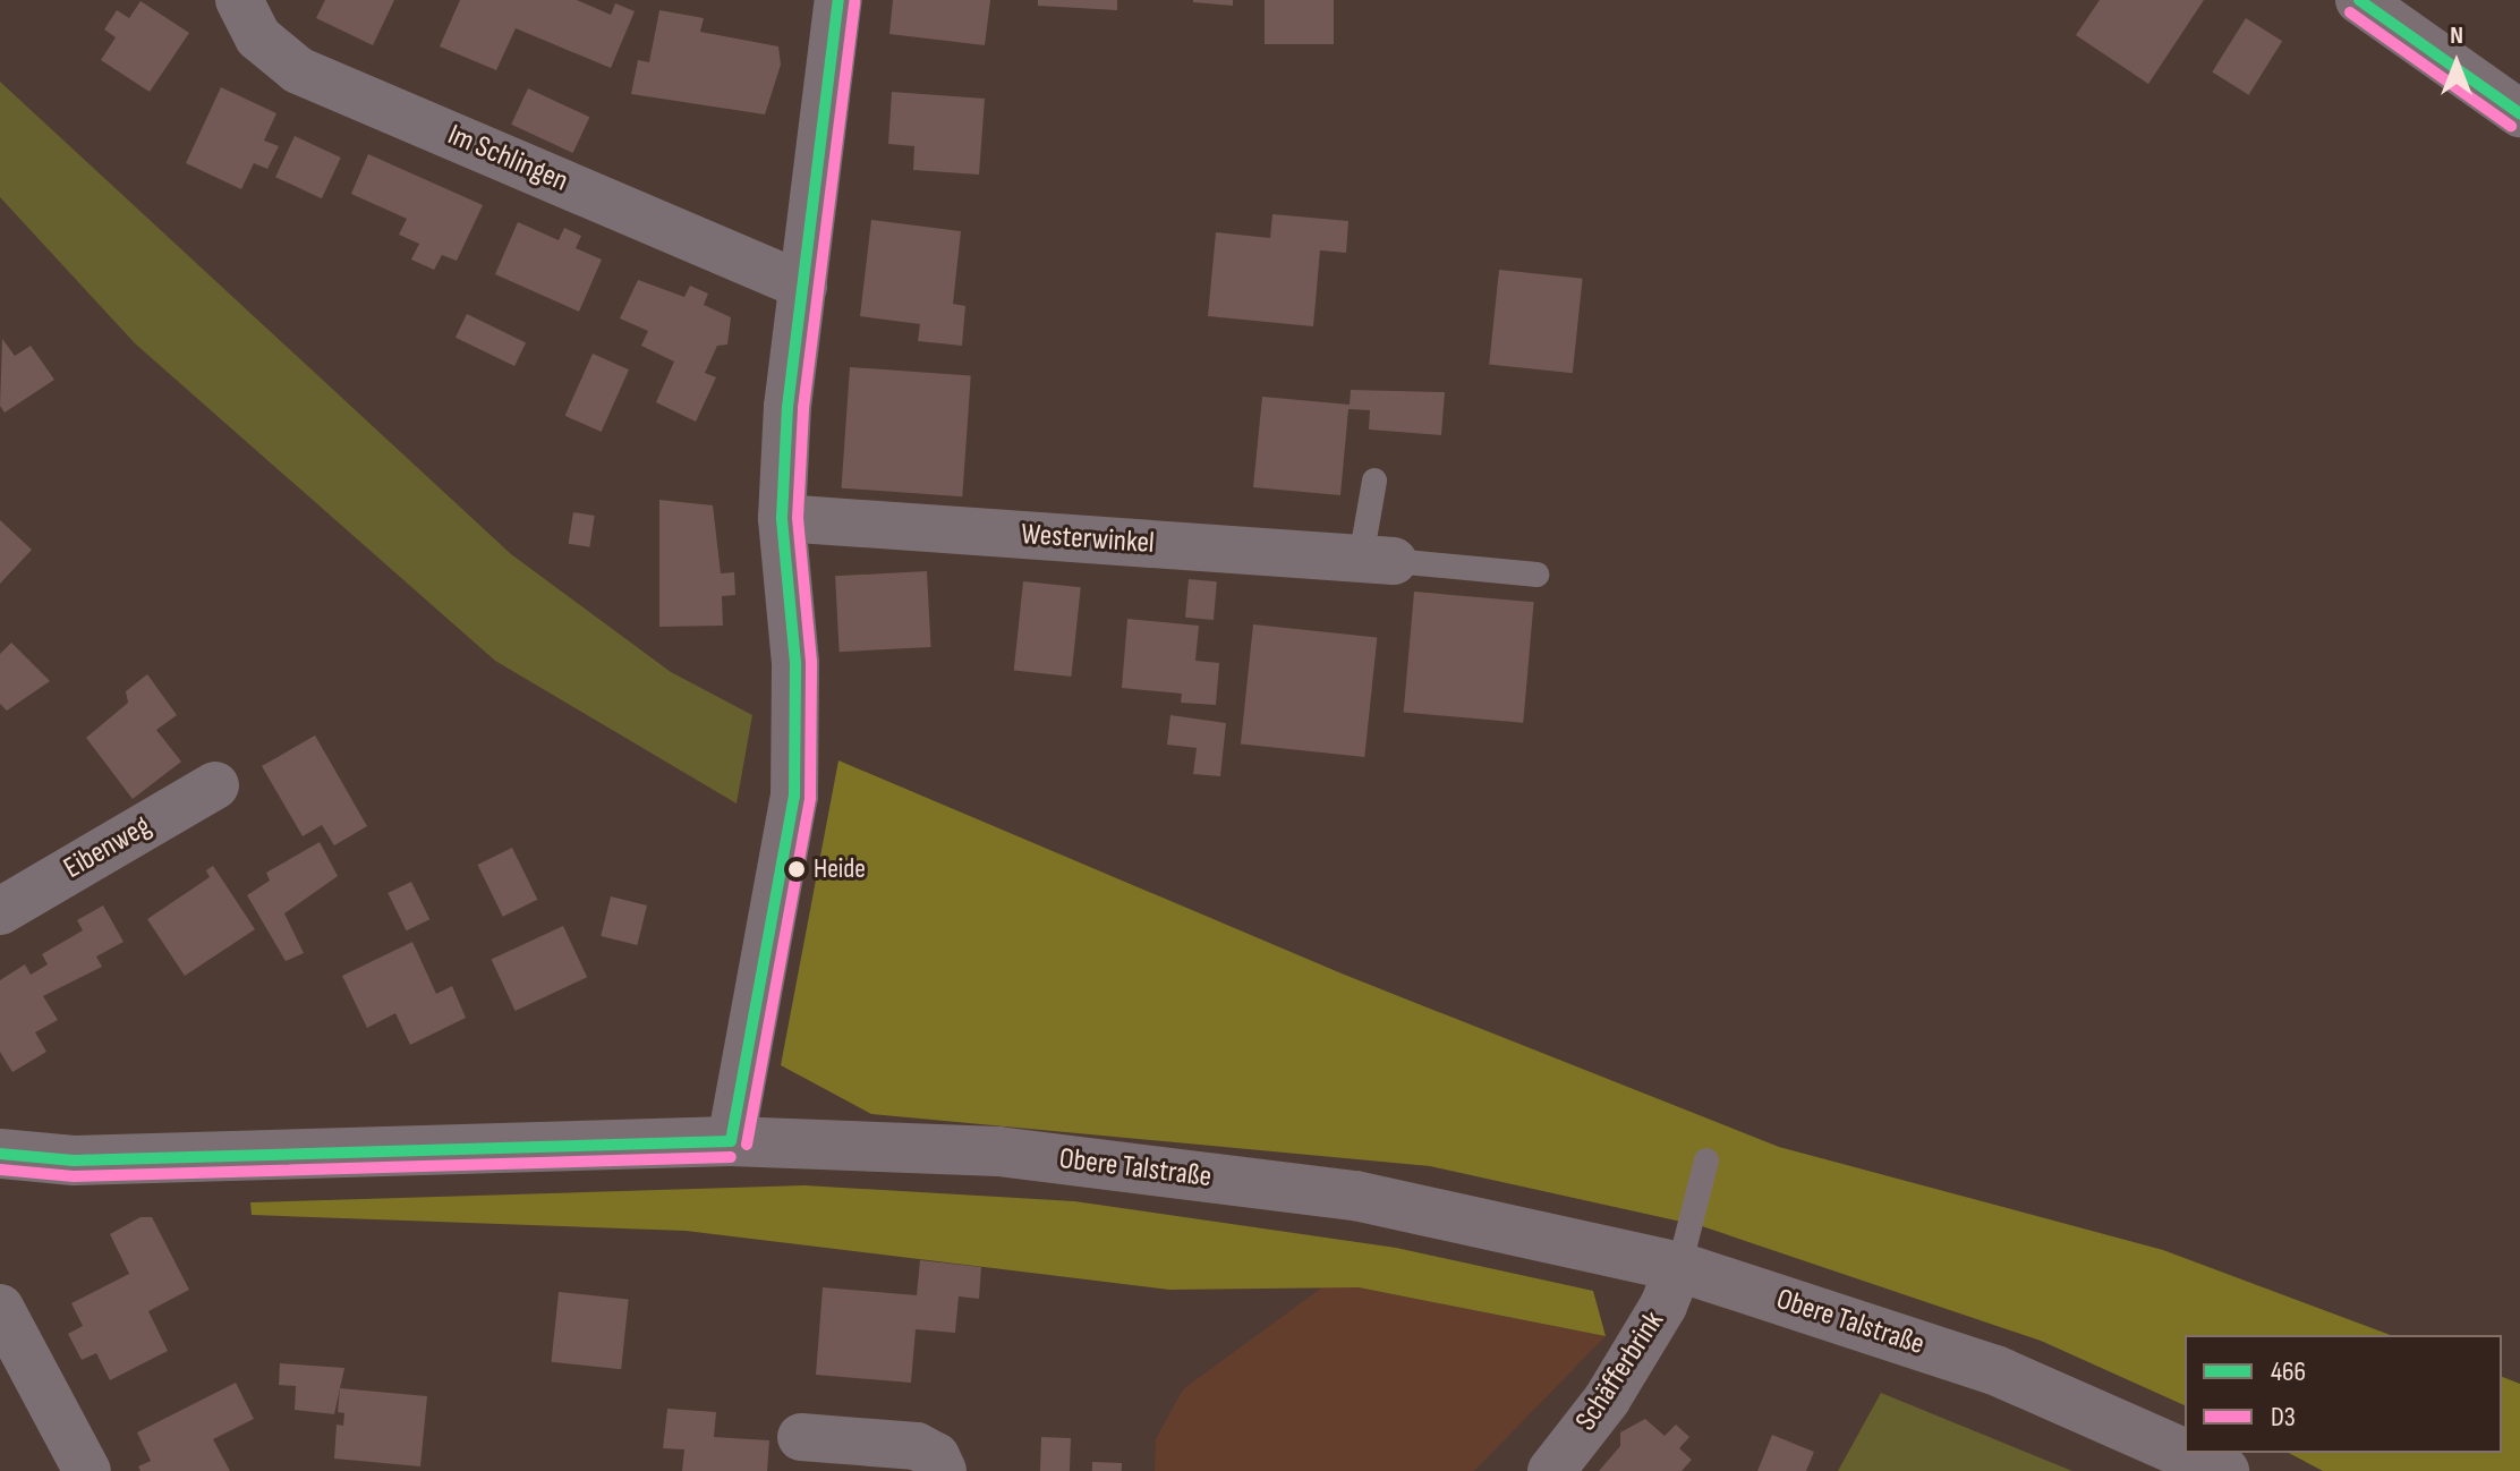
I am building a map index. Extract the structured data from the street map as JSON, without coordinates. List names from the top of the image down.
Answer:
{
  "streets": {
    "street": [
      "Im Schlingen",
      "Westerwinkel",
      "Eibenweg",
      "Obere Talstraße",
      "Schäfferbrink"
    ]
  },
  "crossings": [
    ["Obere Talstraße", "Schäfferbrink"]
  ],
  "places": ["Heide"],
  "lines": ["transit line 466", "transit line D3"],
  "legend": ["466", "D3"],
  "north": "top"
}
